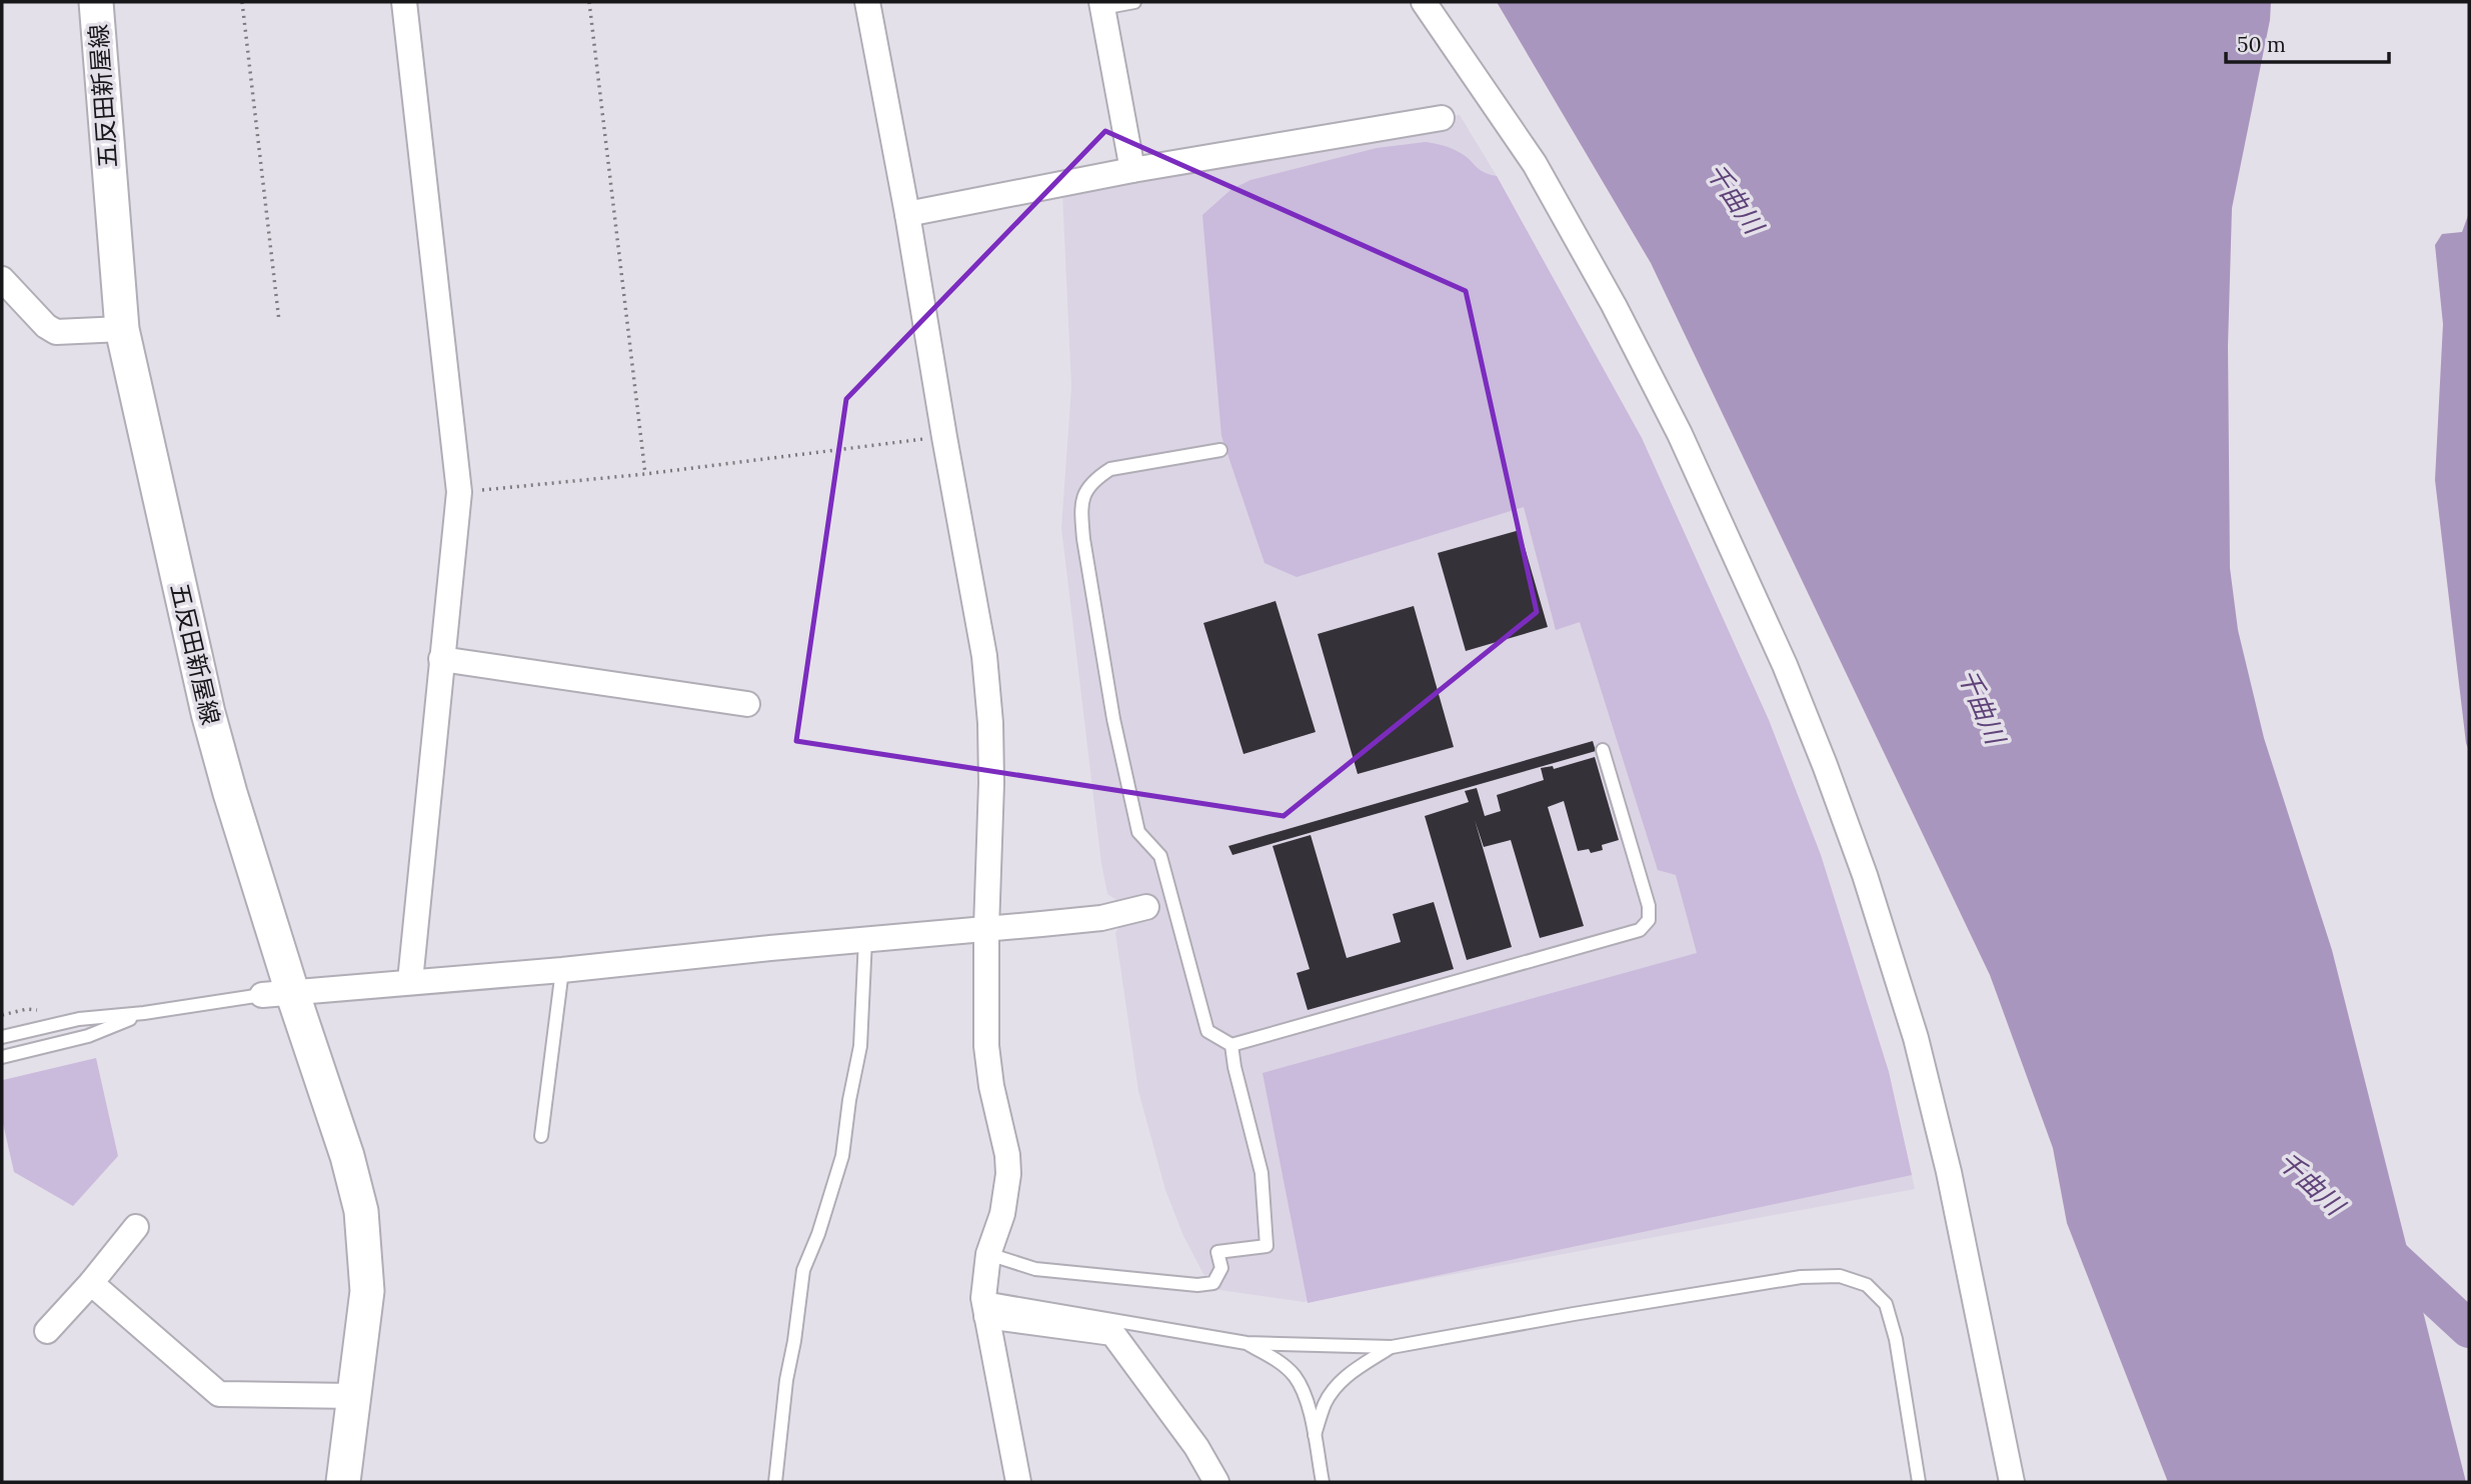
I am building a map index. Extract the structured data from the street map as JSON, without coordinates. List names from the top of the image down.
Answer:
{
  "streets": {
    "street": ["五反田新屋線"]
  },
  "water": ["千曲川"],
  "scale_bar": "50 m"
}
